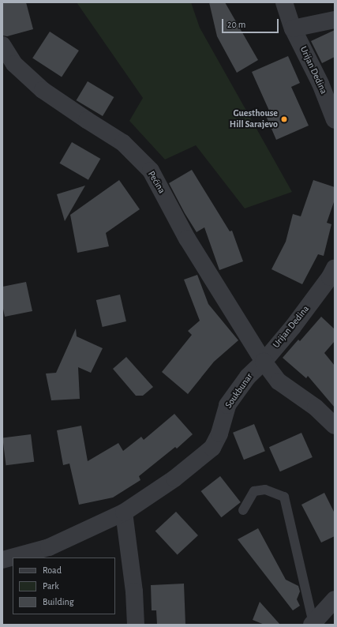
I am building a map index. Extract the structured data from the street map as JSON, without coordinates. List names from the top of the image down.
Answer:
{
  "streets": {
    "street": ["Urijan Dedina", "Pećina", "Soukbunar"]
  },
  "crossings": [
    ["Urijan Dedina", "Pećina"],
    ["Urijan Dedina", "Soukbunar"],
    ["Pećina", "Soukbunar"]
  ],
  "places": ["Guesthouse Hill Sarajevo"],
  "legend": ["Road", "Park", "Building"],
  "scale_bar": "20 m"
}
